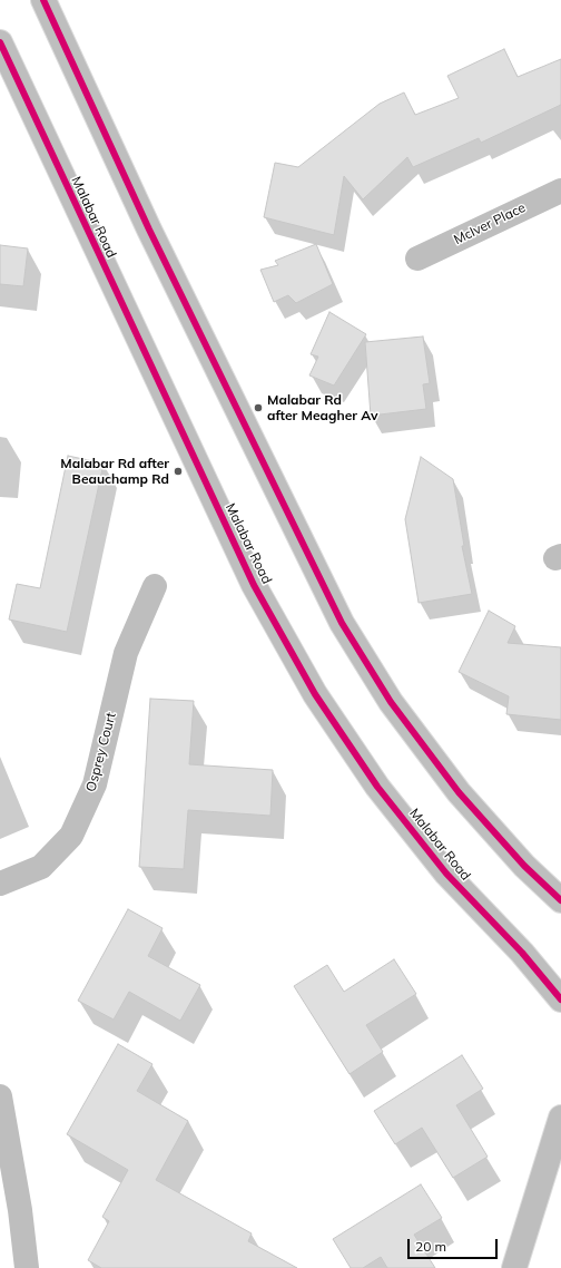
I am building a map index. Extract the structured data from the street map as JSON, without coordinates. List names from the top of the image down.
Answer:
{
  "streets": {
    "main road": ["Malabar Road", "McIver Place", "Osprey Court"]
  },
  "places": ["Malabar Rd after Meagher Av", "Malabar Rd after Beauchamp Rd"],
  "scale_bar": "20 m"
}
